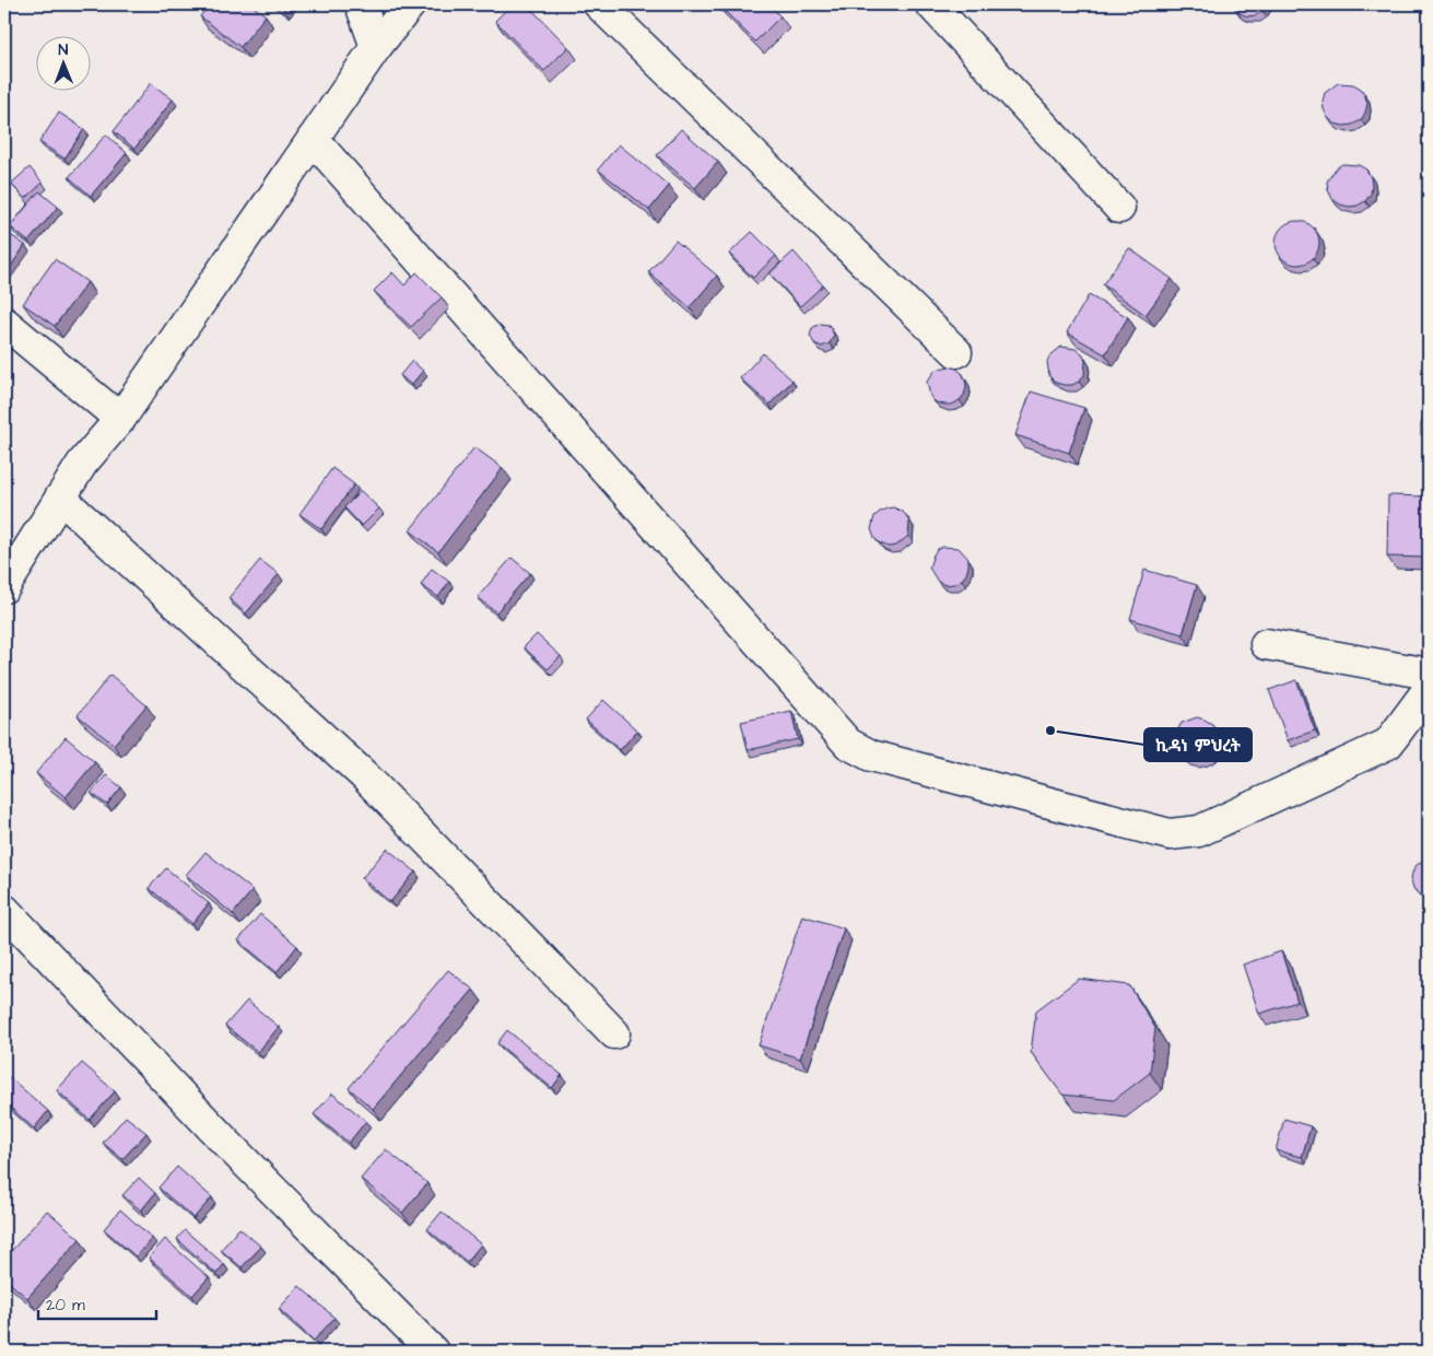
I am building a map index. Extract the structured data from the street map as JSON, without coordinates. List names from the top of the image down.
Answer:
{
  "places": ["ኪዳነ ምህረት"],
  "scale_bar": "20 m",
  "north": "top"
}
